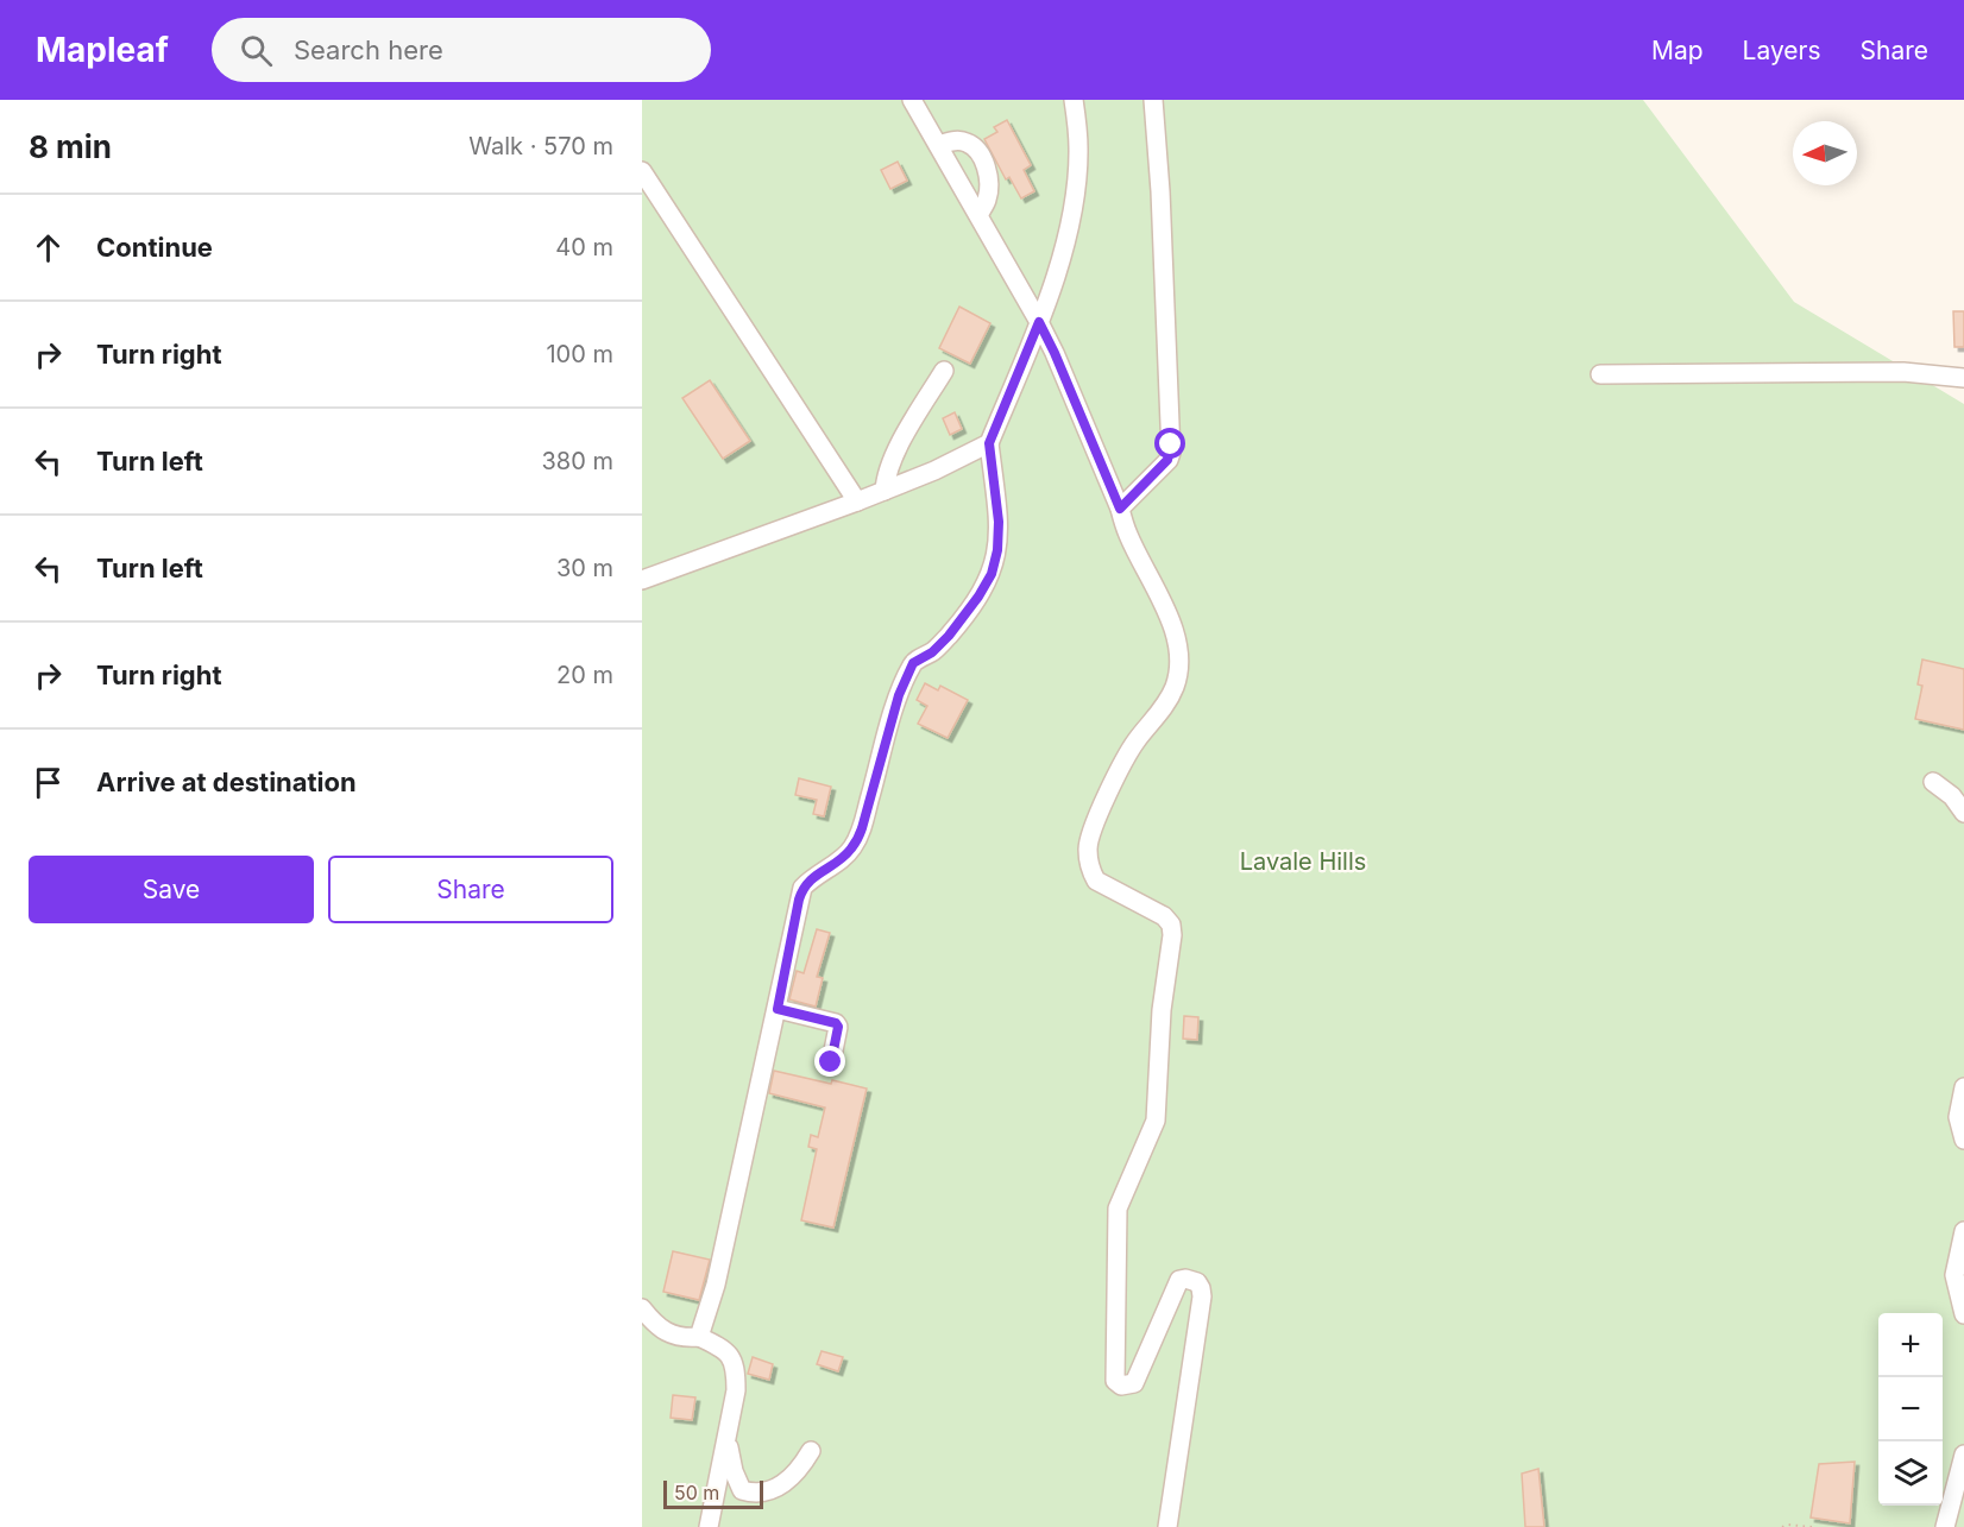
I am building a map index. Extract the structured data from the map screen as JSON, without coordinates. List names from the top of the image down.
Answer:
{
  "parks": ["Lavale Hills"],
  "scale_bar": "50 m",
  "north": "left",
  "page": {
    "header": "Mapleaf",
    "search": "Search here",
    "nav": ["Map", "Layers", "Share"],
    "heading": ["8 min", "Walk · 570 m"],
    "list": [
      ["Continue", "40 m"],
      ["Turn right", "100 m"],
      ["Turn left", "380 m"],
      ["Turn left", "30 m"],
      ["Turn right", "20 m"],
      "Arrive at destination"
    ],
    "buttons": ["Save", "Share"],
    "map_buttons": ["+", "−"],
    "scale": "50 m"
  }
}
